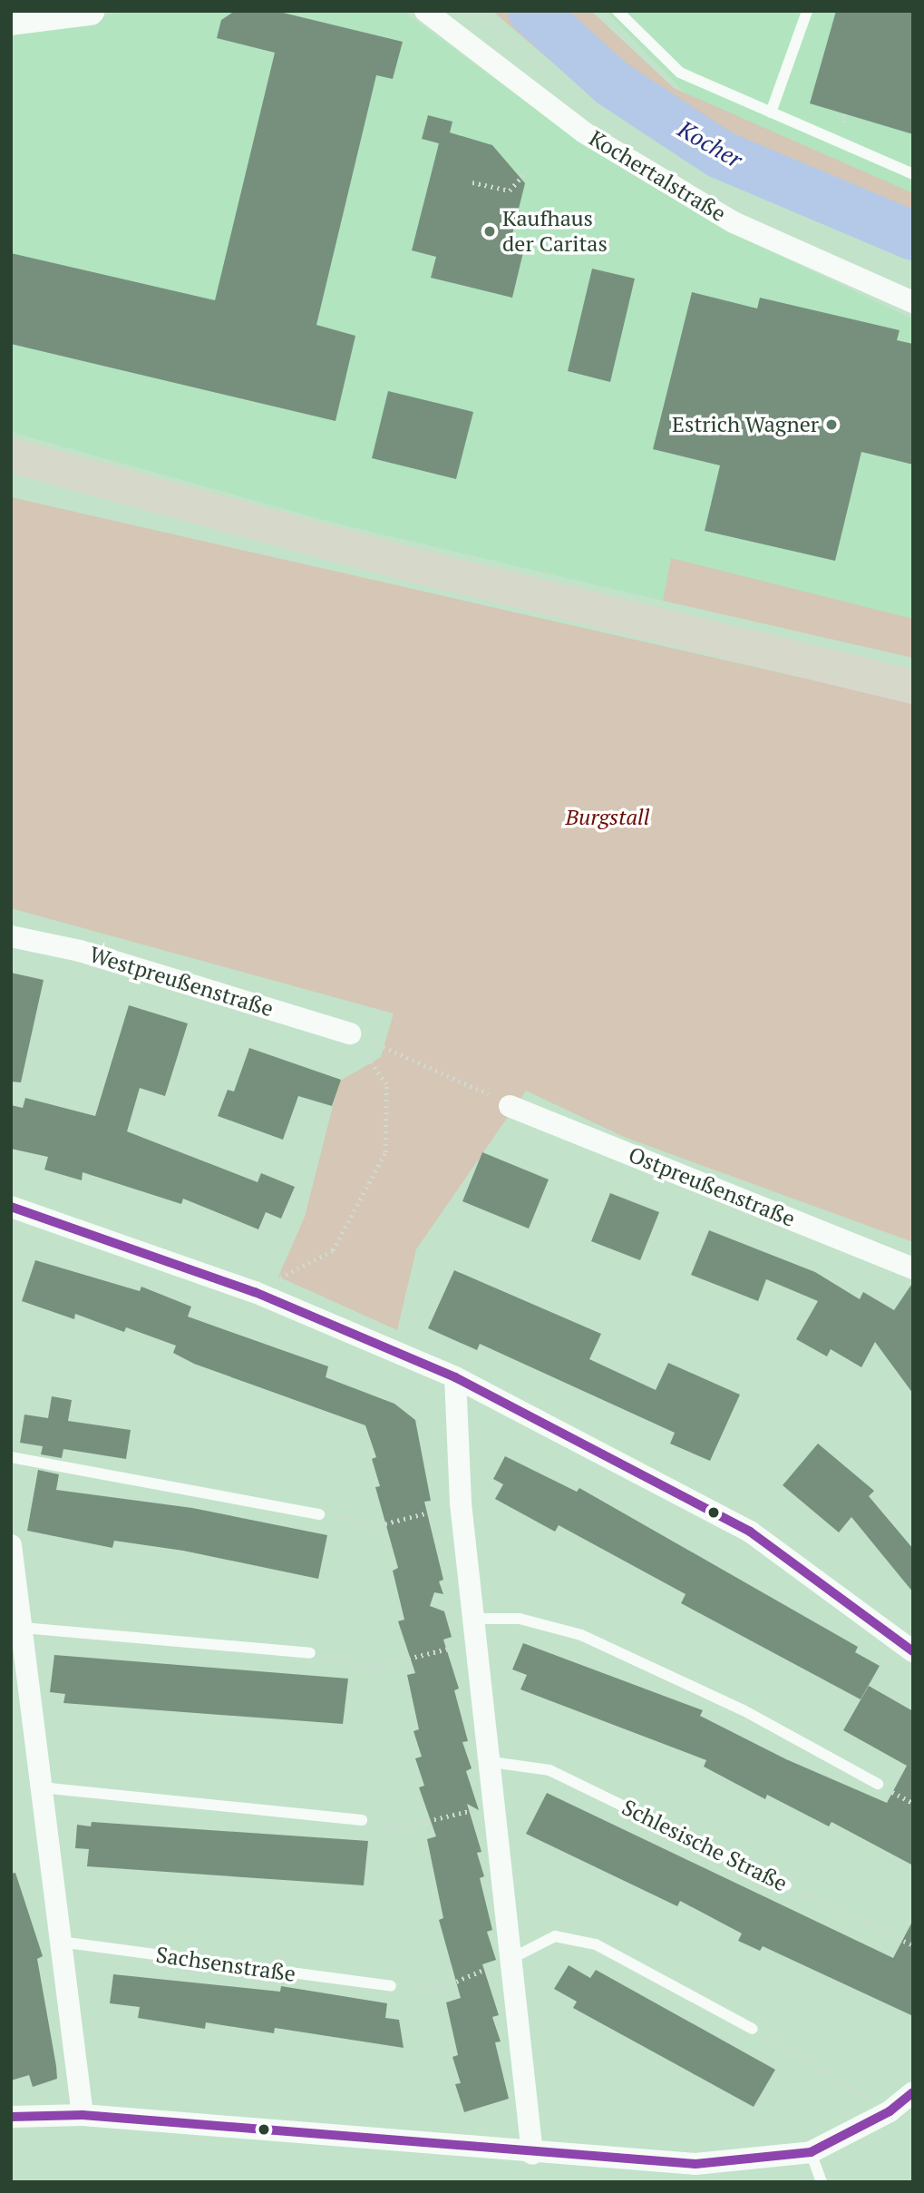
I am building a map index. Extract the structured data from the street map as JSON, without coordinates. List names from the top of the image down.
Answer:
{
  "streets": {
    "street": ["Kochertalstraße", "Westpreußenstraße", "Ostpreußenstraße"],
    "lane": ["Schlesische Straße", "Sachsenstraße"]
  },
  "water": ["Kocher"],
  "parks": ["Burgstall"],
  "places": ["Kaufhaus der Caritas", "Estrich Wagner"]
}
